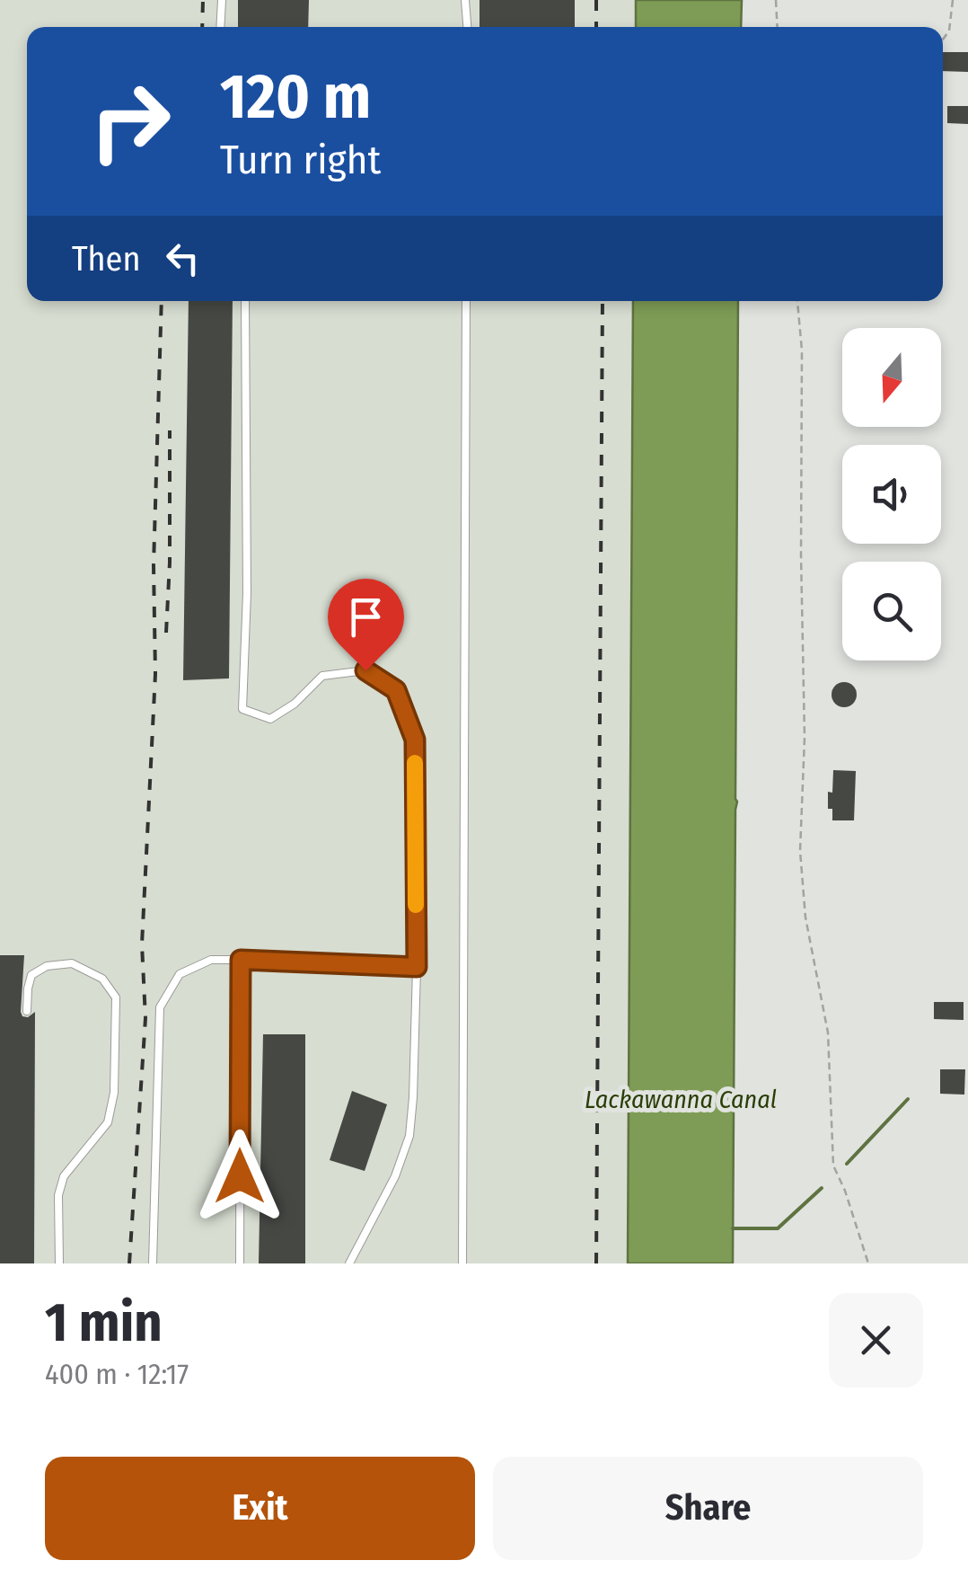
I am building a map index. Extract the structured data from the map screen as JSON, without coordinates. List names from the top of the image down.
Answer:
{
  "water": ["Lackawanna Canal"],
  "north": "bottom",
  "page": {
    "turn": ["120 m", "Turn right"],
    "then": "Then",
    "heading": ["1 min", "400 m · 12:17"],
    "buttons": ["Exit", "Share"]
  }
}
